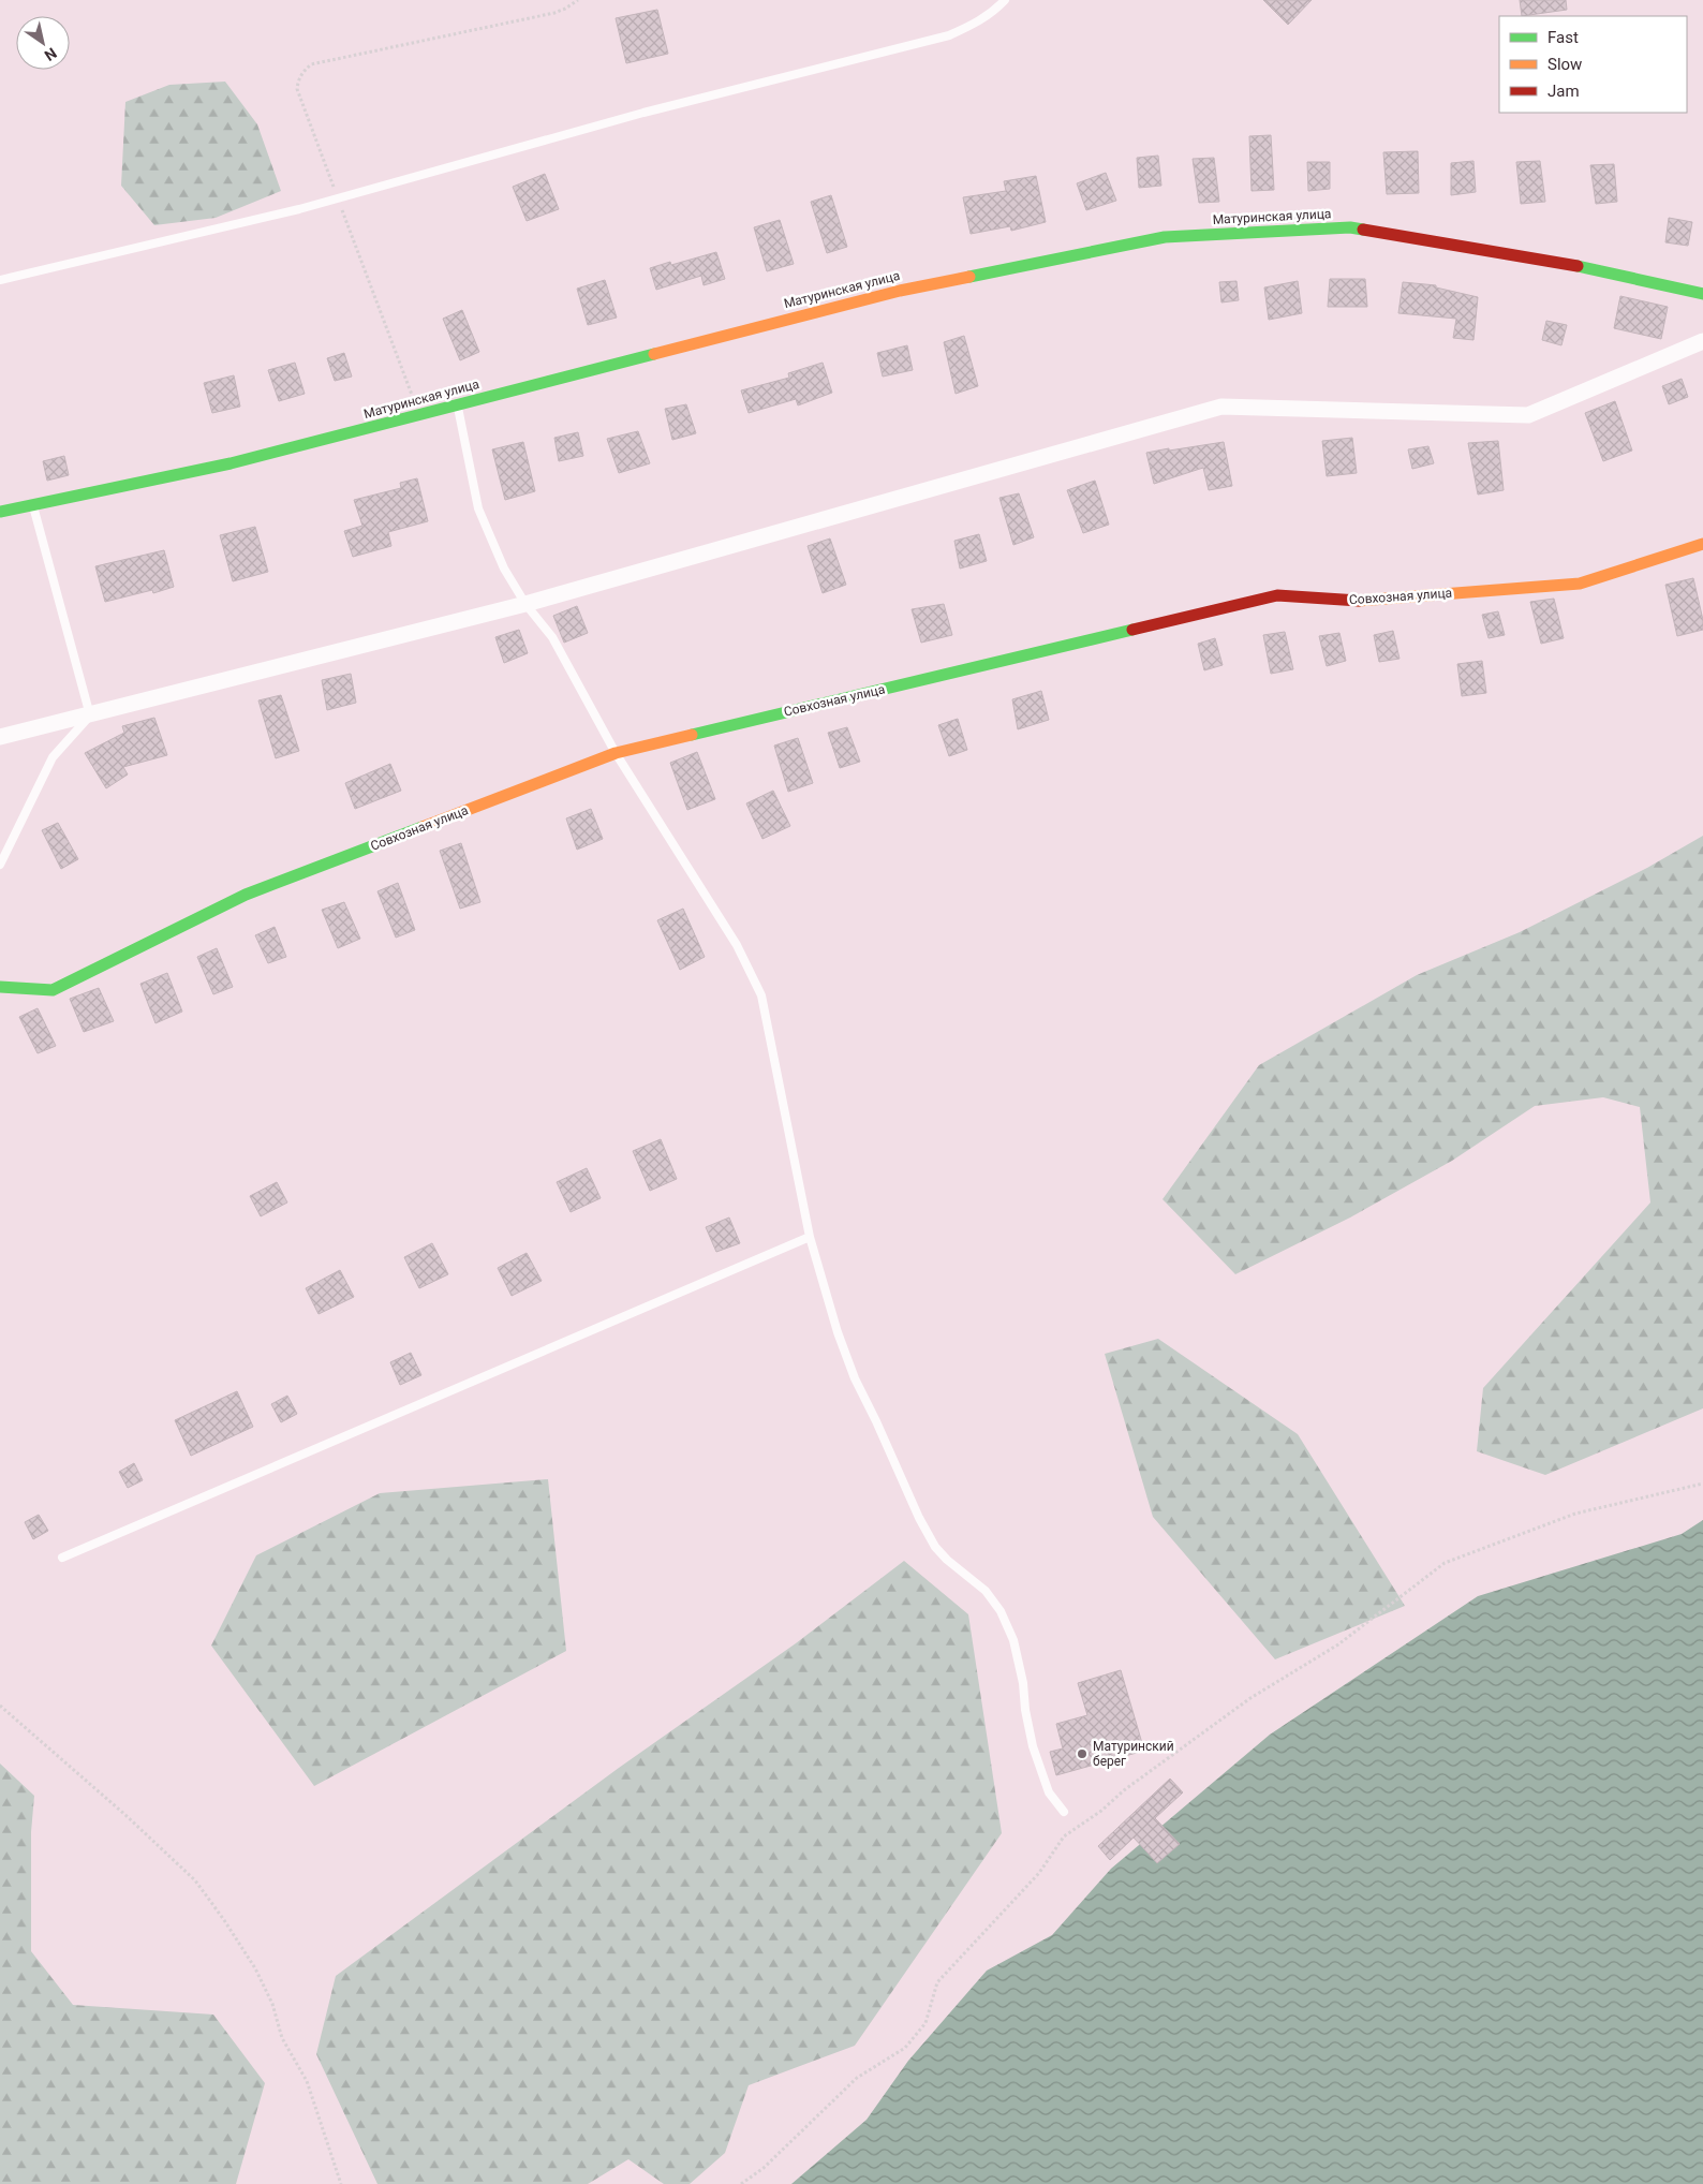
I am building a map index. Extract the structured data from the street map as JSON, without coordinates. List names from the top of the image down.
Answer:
{
  "streets": {
    "street": ["Матуринская улица", "Совхозная улица"]
  },
  "places": ["Матуринский берег"],
  "legend": ["Fast", "Slow", "Jam"],
  "north": "bottom right"
}
